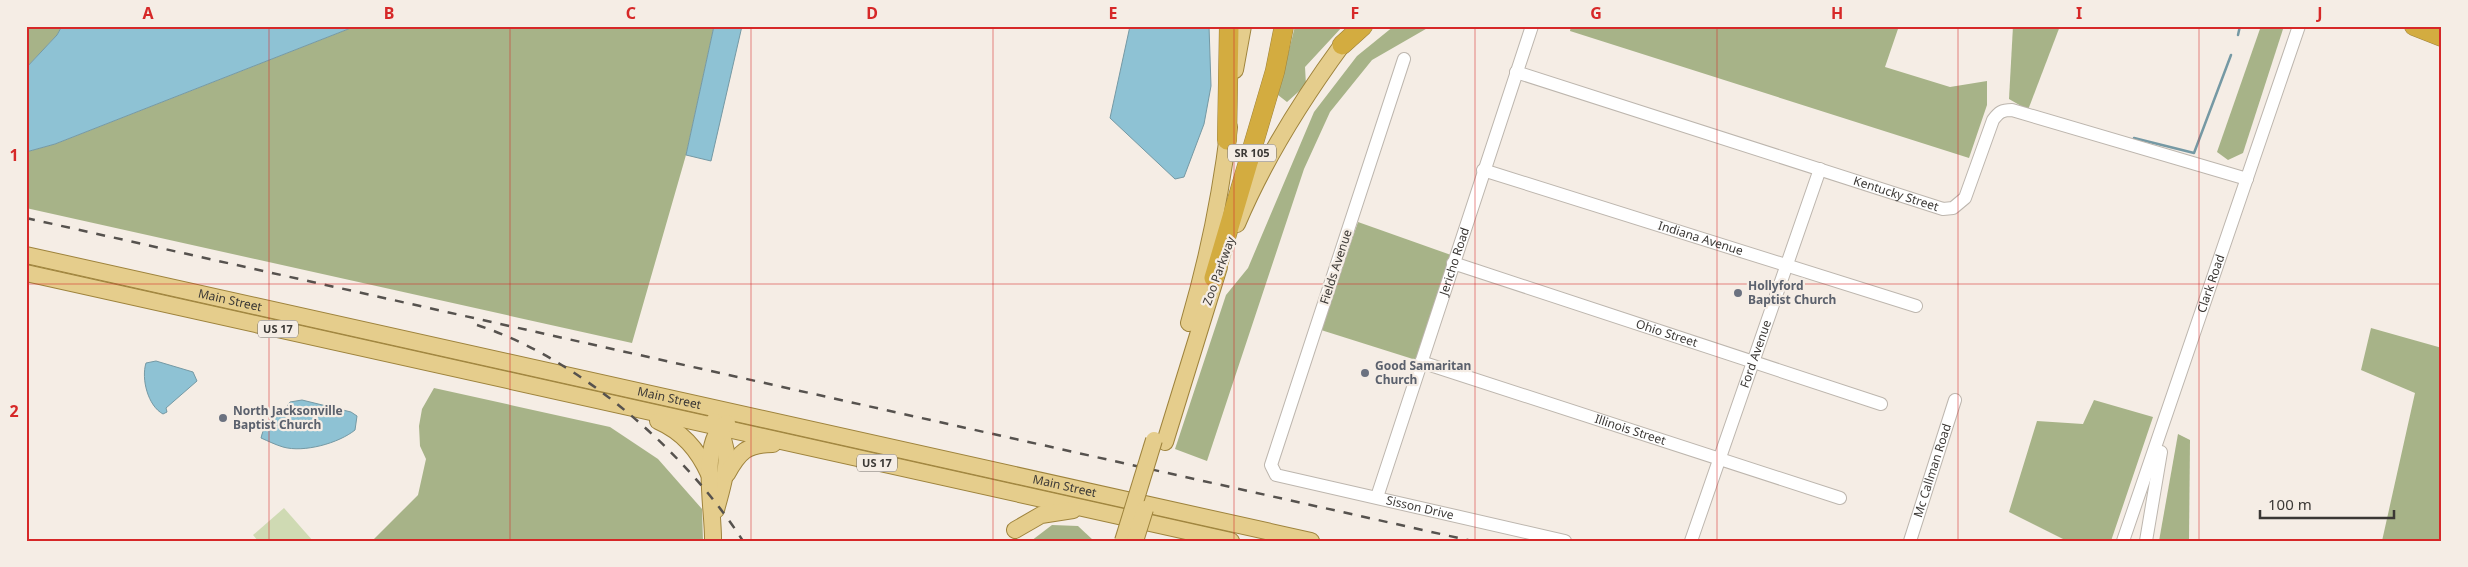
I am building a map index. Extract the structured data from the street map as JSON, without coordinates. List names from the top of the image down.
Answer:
{
  "streets": {
    "highway": ["SR 105"],
    "main road": ["Zoo Parkway", "Main Street", "US 17"],
    "street": [
      "Kentucky Street",
      "Indiana Avenue",
      "Jericho Road",
      "Fields Avenue",
      "Clark Road",
      "Ohio Street",
      "Ford Avenue",
      "Illinois Street",
      "Mc Callman Road",
      "Sisson Drive"
    ]
  },
  "crossings": [
    ["SR 105", "Zoo Parkway"],
    ["Kentucky Street", "Jericho Road"],
    ["Kentucky Street", "Clark Road"],
    ["Kentucky Street", "Ford Avenue"],
    ["Indiana Avenue", "Jericho Road"],
    ["Indiana Avenue", "Ford Avenue"],
    ["Jericho Road", "Ohio Street"],
    ["Jericho Road", "Illinois Street"],
    ["Jericho Road", "Sisson Drive"],
    ["Fields Avenue", "Sisson Drive"],
    ["Ohio Street", "Ford Avenue"],
    ["Ford Avenue", "Illinois Street"]
  ],
  "places": ["Hollyford Baptist Church", "Good Samaritan Church", "North Jacksonville Baptist Church"],
  "scale_bar": "100 m",
  "grid": {
    "columns": [
      "A",
      "B",
      "C",
      "D",
      "E",
      "F",
      "G",
      "H",
      "I",
      "J"
    ],
    "rows": ["1", "2"]
  }
}
